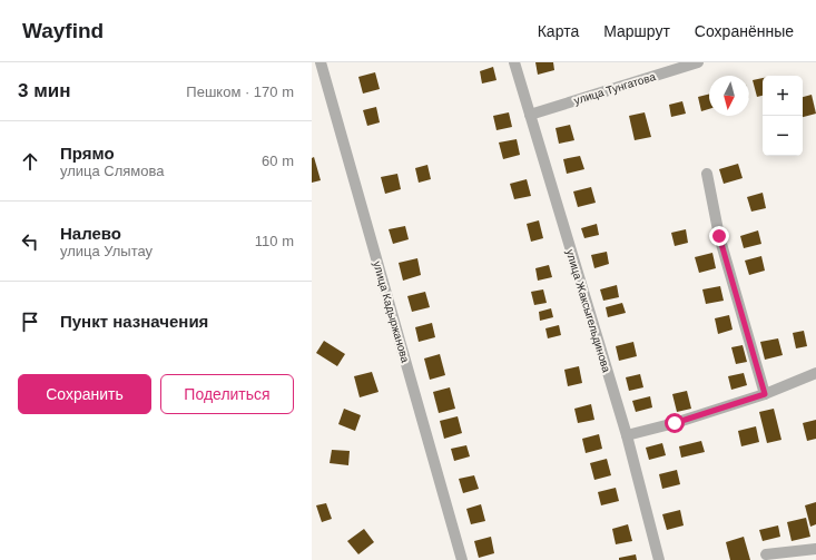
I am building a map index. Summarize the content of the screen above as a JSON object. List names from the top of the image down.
{
  "streets": {
    "street": ["улица Тунгатова", "улица Жаксыгельдинова", "улица Кадыржанова"]
  },
  "crossings": [
    ["улица Тунгатова", "улица Жаксыгельдинова"]
  ],
  "north": "bottom",
  "page": {
    "header": "Wayfind",
    "nav": ["Карта", "Маршрут", "Сохранённые"],
    "heading": ["3 мин", "Пешком · 170 m"],
    "map_buttons": ["+", "−"],
    "list": [
      ["Прямо", "улица Слямова", "60 m"],
      ["Налево", "улица Улытау", "110 m"],
      "Пункт назначения"
    ],
    "buttons": ["Сохранить", "Поделиться"]
  }
}
